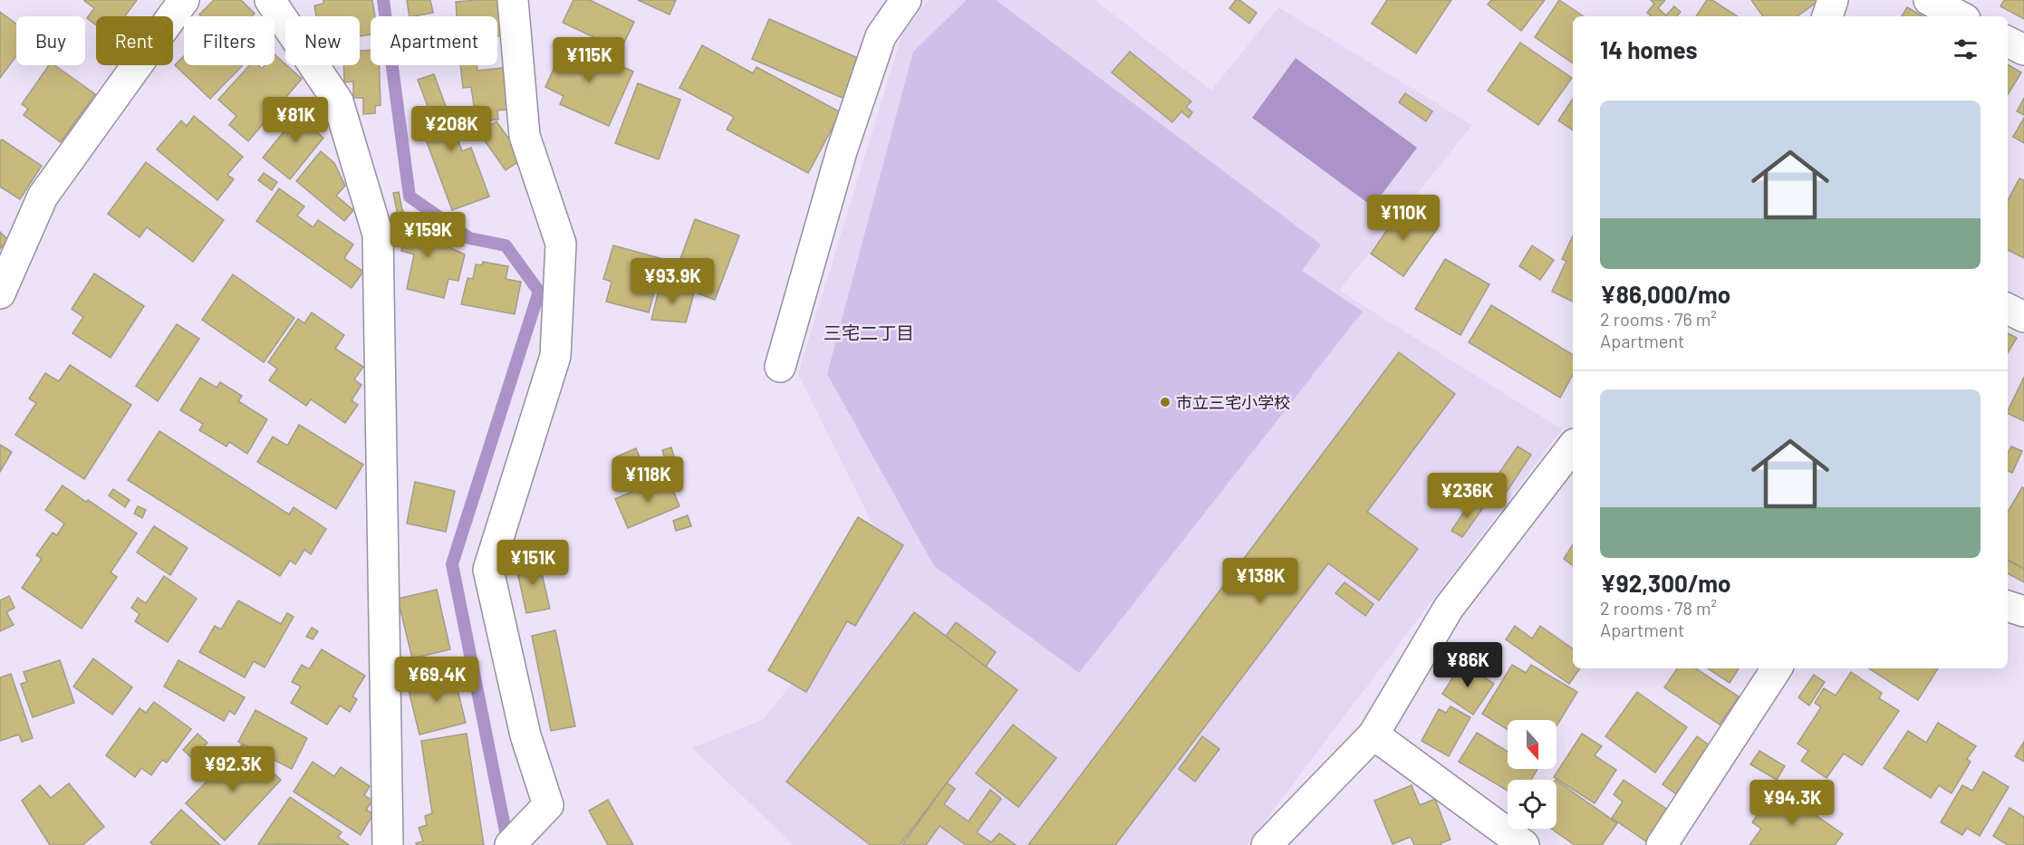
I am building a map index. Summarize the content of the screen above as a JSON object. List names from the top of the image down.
{
  "districts": ["三宅二丁目"],
  "places": ["市立三宅小学校"],
  "north": "bottom",
  "page": {
    "chip": [
      "Buy",
      "Rent",
      "Filters",
      "New",
      "Apartment"
    ],
    "heading": "14 homes",
    "price": [
      "¥115K",
      "¥81K",
      "¥208K",
      "¥110K",
      "¥159K",
      "¥93.9K",
      "¥118K",
      "¥236K",
      "¥151K",
      "¥138K",
      "¥86K",
      "¥69.4K",
      "¥92.3K",
      "¥94.3K"
    ],
    "list": [
      {
        "name": "¥86,000/mo",
        "note": "2 rooms · 76 m² · Apartment"
      },
      {
        "name": "¥92,300/mo",
        "note": "2 rooms · 78 m² · Apartment"
      }
    ]
  }
}
